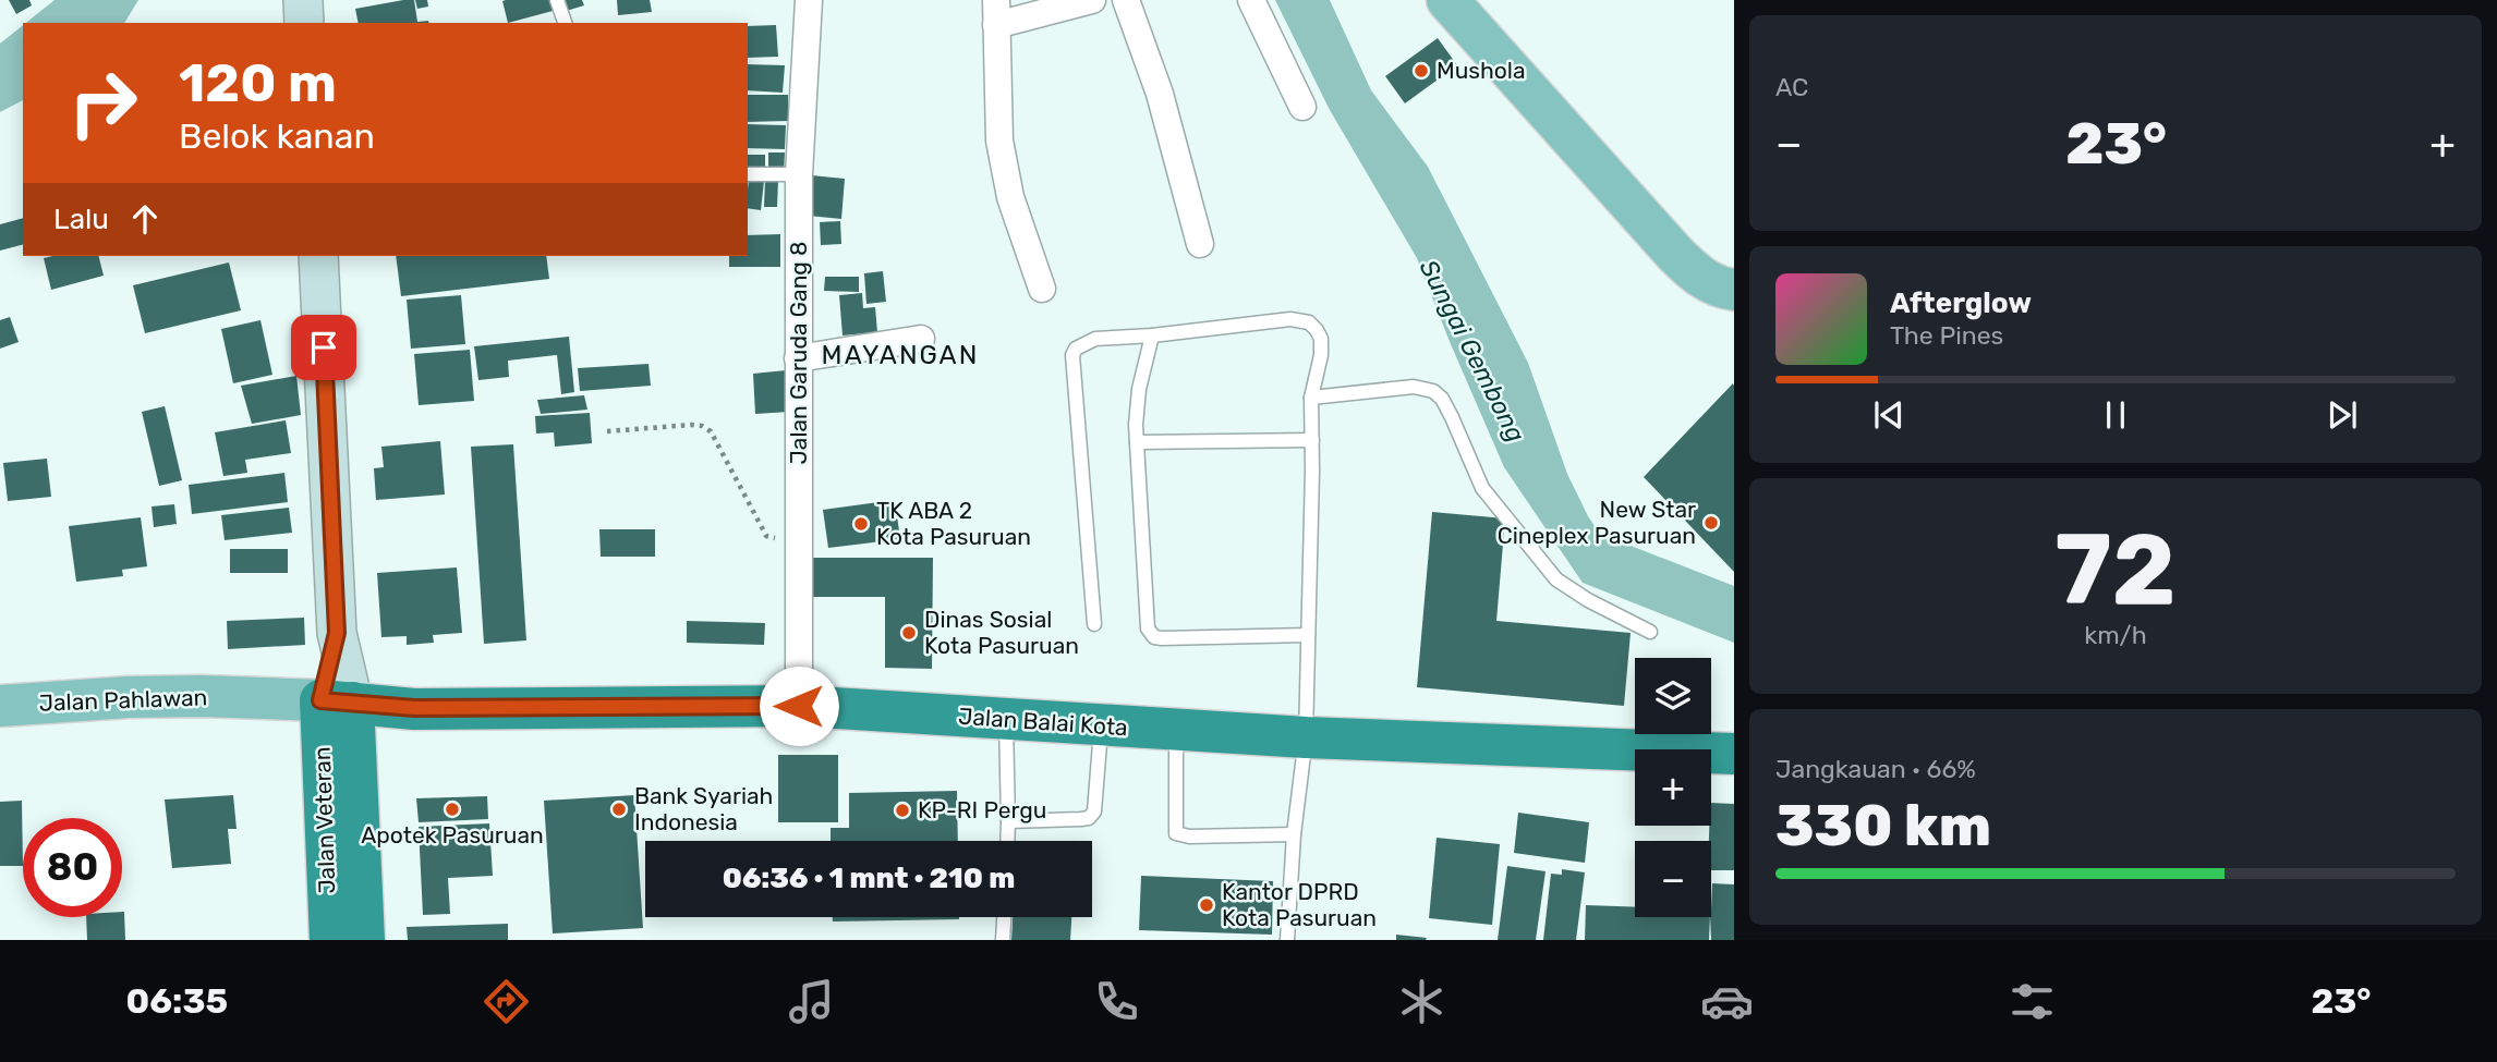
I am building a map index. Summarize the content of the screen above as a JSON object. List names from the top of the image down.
{
  "streets": {
    "highway": ["Jalan Balai Kota", "Jalan Veteran"],
    "main road": ["Jalan Pahlawan"],
    "street": ["Jalan Garuda Gang 8"]
  },
  "crossings": [
    ["Jalan Garuda Gang 8", "Jalan Balai Kota"],
    ["Jalan Pahlawan", "Jalan Balai Kota"],
    ["Jalan Pahlawan", "Jalan Veteran"],
    ["Jalan Balai Kota", "Jalan Veteran"]
  ],
  "districts": ["MAYANGAN"],
  "water": ["Sungai Gembong"],
  "places": [
    "Mushola",
    "New Star Cineplex Pasuruan",
    "TK ABA 2 Kota Pasuruan",
    "Dinas Sosial Kota Pasuruan",
    "Apotek Pasuruan",
    "Bank Syariah Indonesia",
    "KP-RI Pergu",
    "Kantor DPRD Kota Pasuruan"
  ],
  "page": {
    "tile": [
      "AC",
      ["72", "km/h"],
      ["Jangkauan · 66%", "330 km"]
    ],
    "turn": ["120 m", "Belok kanan"],
    "heat": ["−", "23°", "+"],
    "then": "Lalu",
    "song": ["Afterglow", "The Pines"],
    "map_buttons": ["+", "−"],
    "limit": "80",
    "trip": "06:36 · 1 mnt · 210 m",
    "tabs": ["06:35", "23°"]
  }
}
